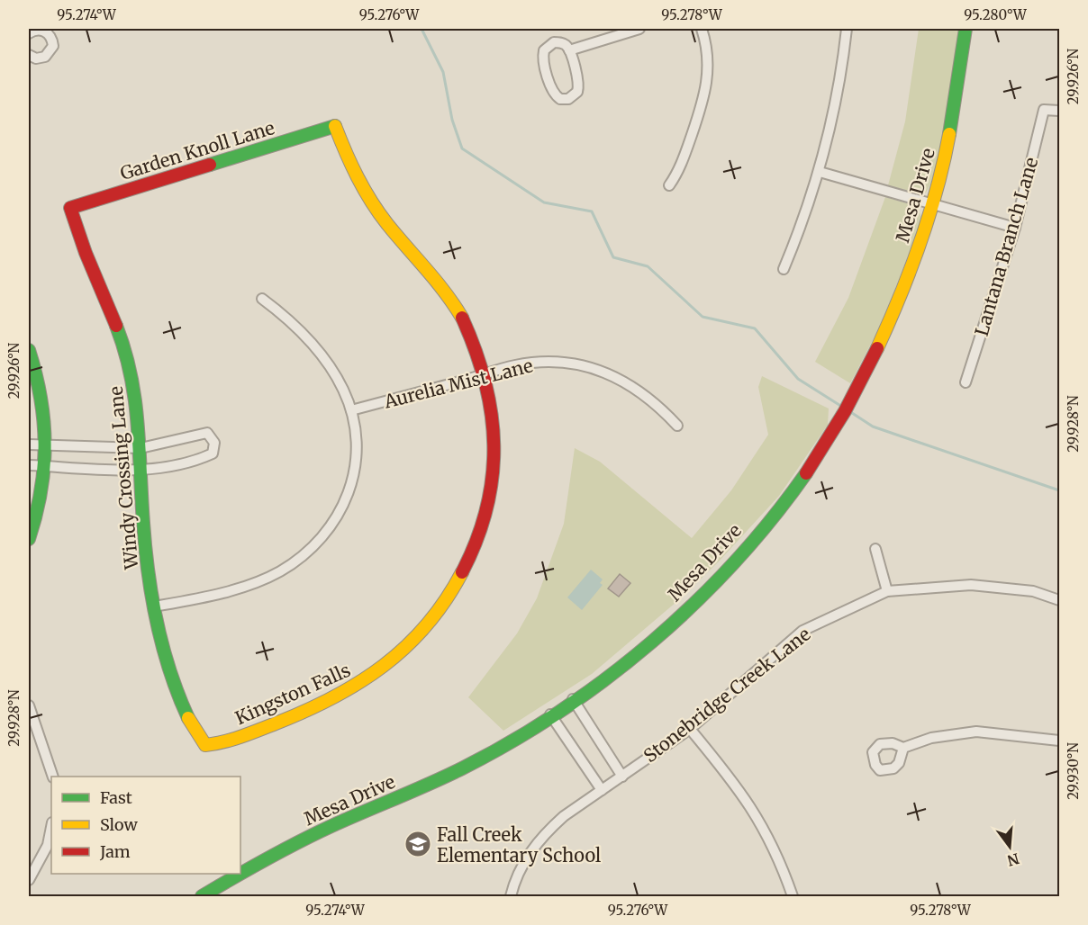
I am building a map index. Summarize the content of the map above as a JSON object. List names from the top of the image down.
{
  "streets": {
    "street": [
      "Garden Knoll Lane",
      "Mesa Drive",
      "Lantana Branch Lane",
      "Aurelia Mist Lane",
      "Windy Crossing Lane",
      "Kingston Falls",
      "Stonebridge Creek Lane"
    ]
  },
  "crossings": [
    ["Garden Knoll Lane", "Windy Crossing Lane"],
    ["Garden Knoll Lane", "Kingston Falls"],
    ["Aurelia Mist Lane", "Kingston Falls"],
    ["Windy Crossing Lane", "Kingston Falls"]
  ],
  "places": {
    "school or university": ["Fall Creek Elementary School"]
  },
  "legend": ["Fast", "Slow", "Jam"],
  "north": "bottom",
  "coordinates": [
    "95.274°W",
    "95.276°W",
    "95.278°W",
    "95.280°W",
    "29.926°N",
    "29.928°N",
    "29.930°N"
  ]
}
